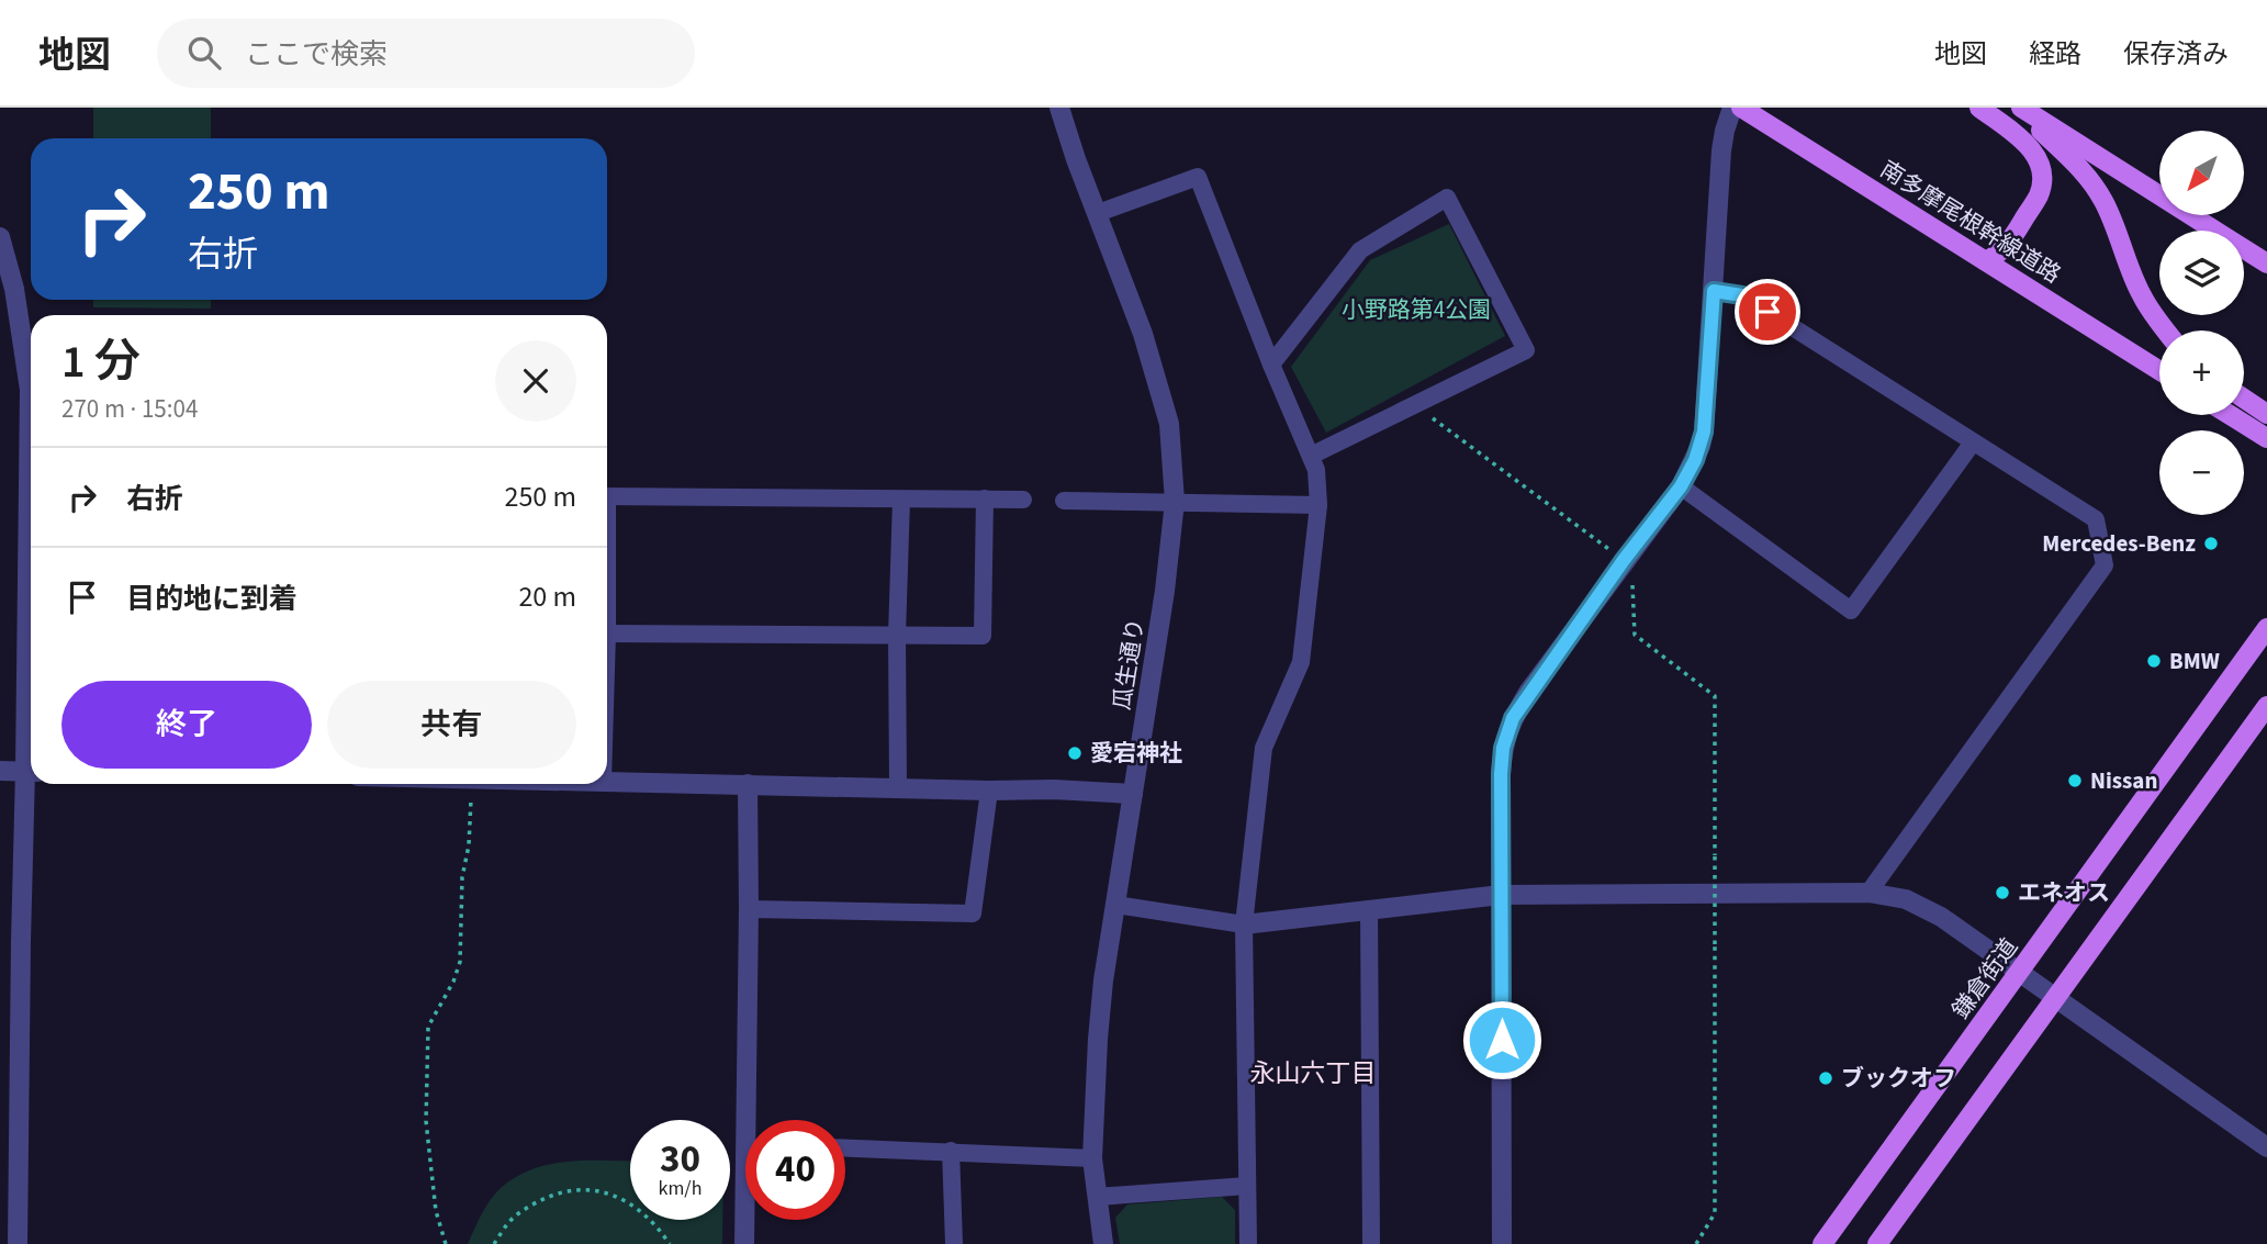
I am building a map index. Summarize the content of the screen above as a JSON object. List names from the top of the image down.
{
  "streets": {
    "main road": ["南多摩尾根幹線道路", "鎌倉街道"],
    "street": ["瓜生通り"]
  },
  "districts": ["永山六丁目"],
  "parks": ["小野路第4公園"],
  "places": [
    "Mercedes-Benz",
    "BMW",
    "愛宕神社",
    "Nissan",
    "エネオス",
    "ブックオフ"
  ],
  "north": "bottom left",
  "page": {
    "header": "地図",
    "search": "ここで検索",
    "nav": ["地図", "経路", "保存済み"],
    "map_buttons": ["+", "−"],
    "turn": ["250 m", "右折"],
    "heading": ["1 分", "270 m · 15:04"],
    "list": [
      {
        "name": "右折",
        "value": "250 m"
      },
      {
        "name": "目的地に到着",
        "value": "20 m"
      }
    ],
    "buttons": ["終了", "共有"],
    "speed": "30 km/h",
    "limit": "40"
  }
}
